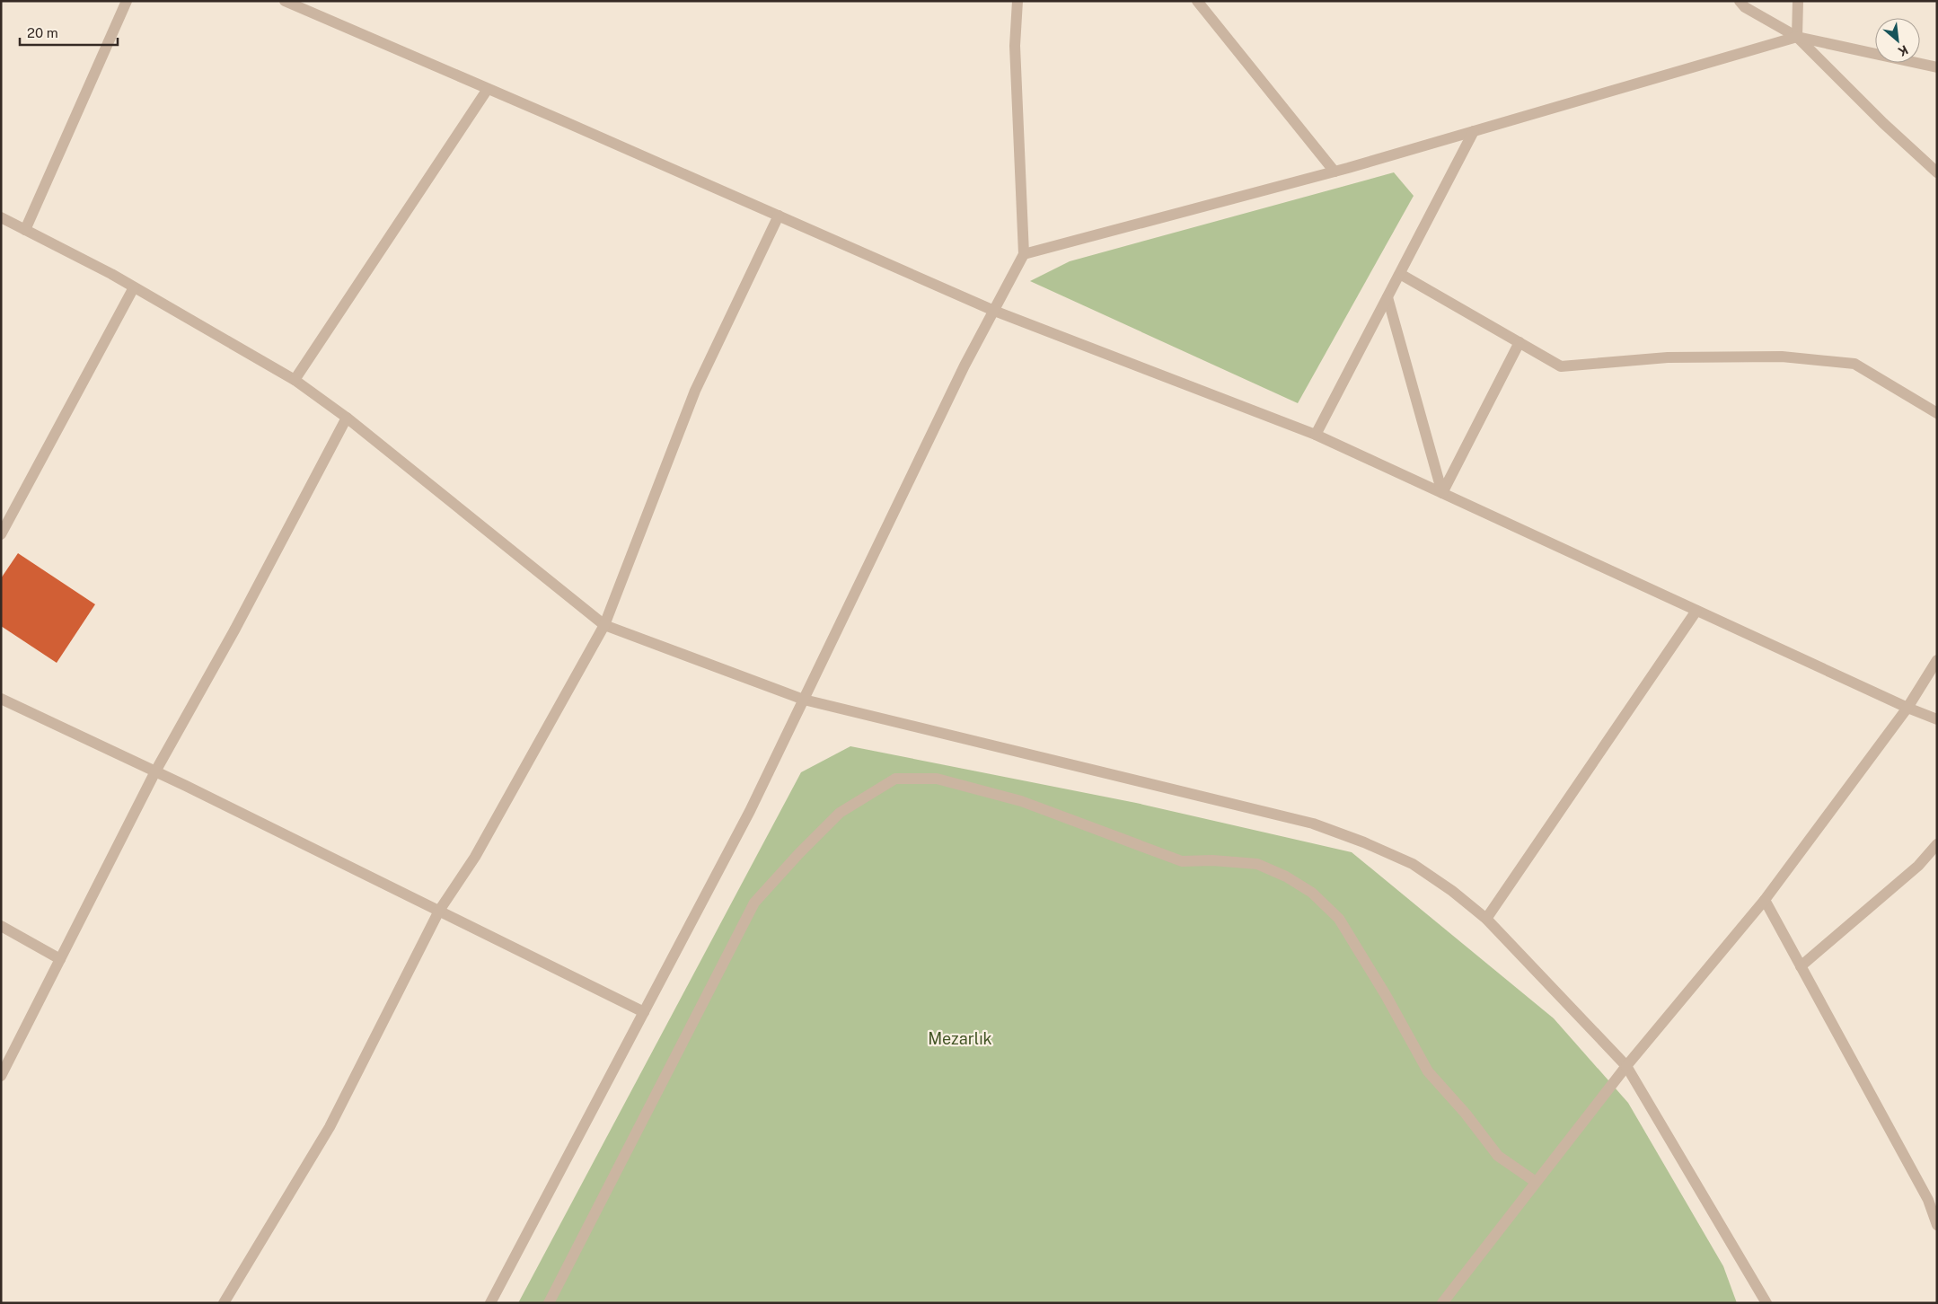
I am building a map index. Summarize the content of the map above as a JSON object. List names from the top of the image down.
{
  "parks": ["Mezarlık"],
  "scale_bar": "20 m",
  "north": "bottom right"
}
